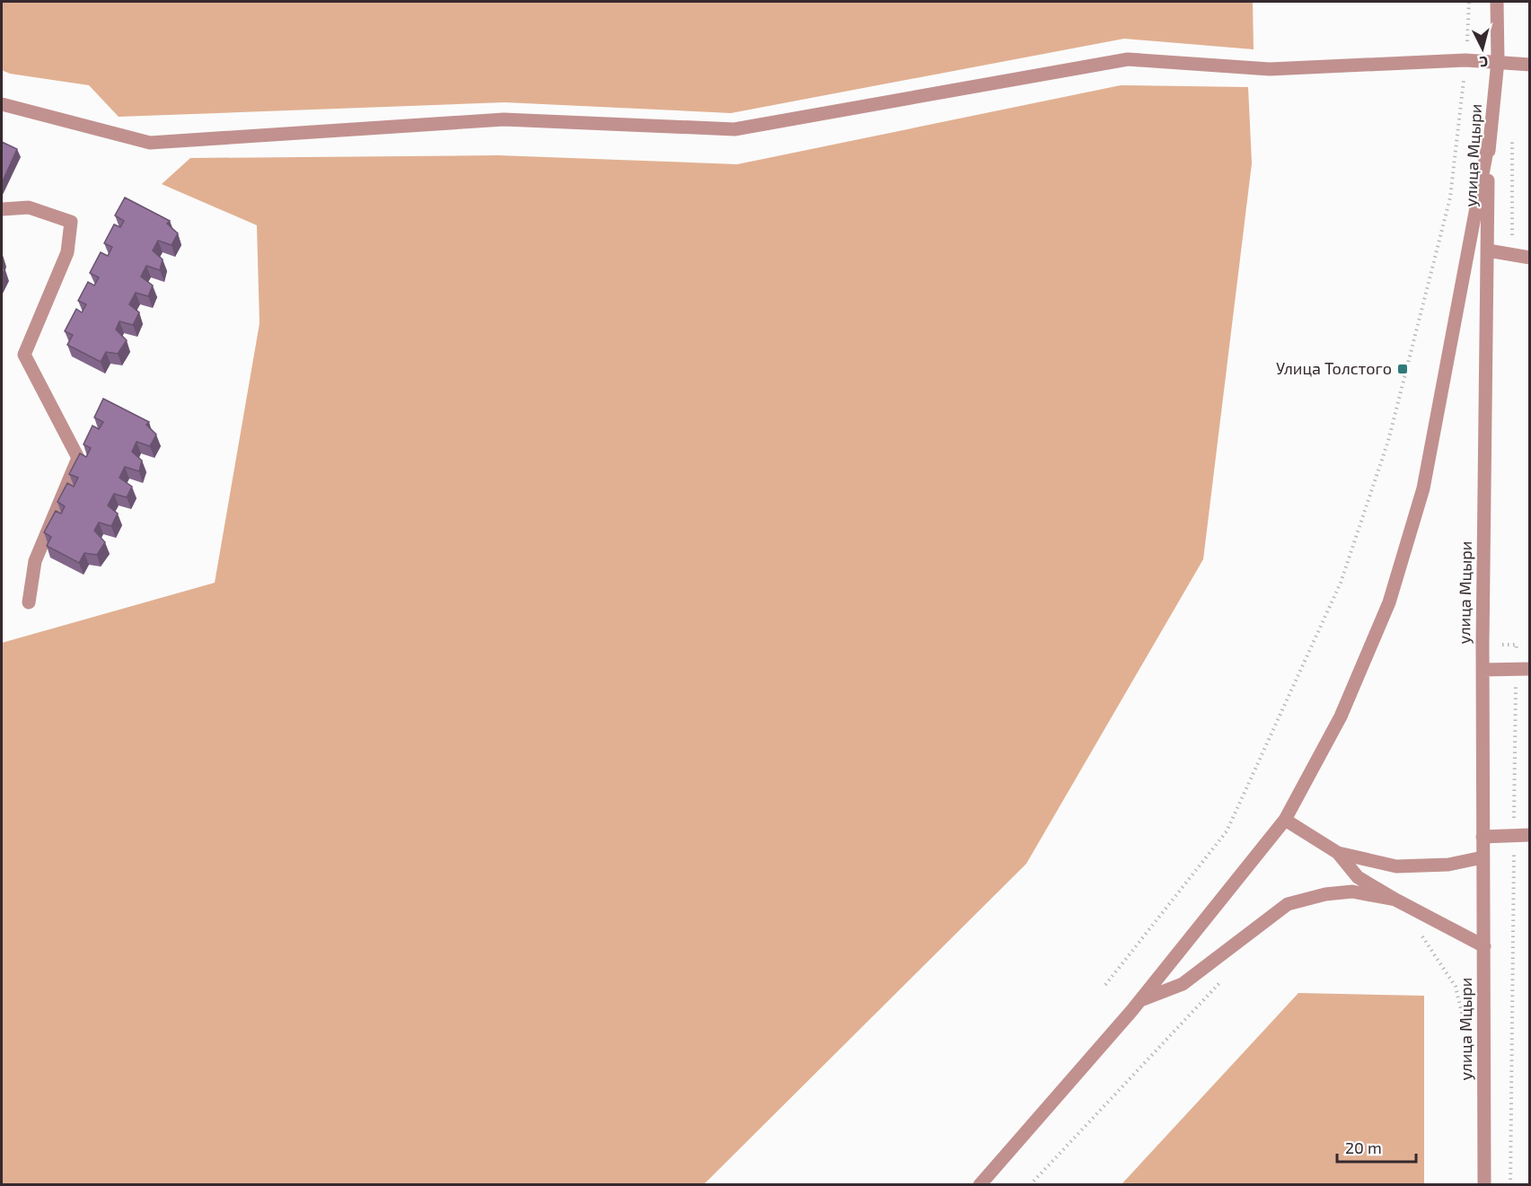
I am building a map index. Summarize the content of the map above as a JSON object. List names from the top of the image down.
{
  "streets": {
    "street": ["улица Мцыри"]
  },
  "places": {
    "transit": ["Улица Толстого"]
  },
  "scale_bar": "20 m",
  "north": "bottom"
}
